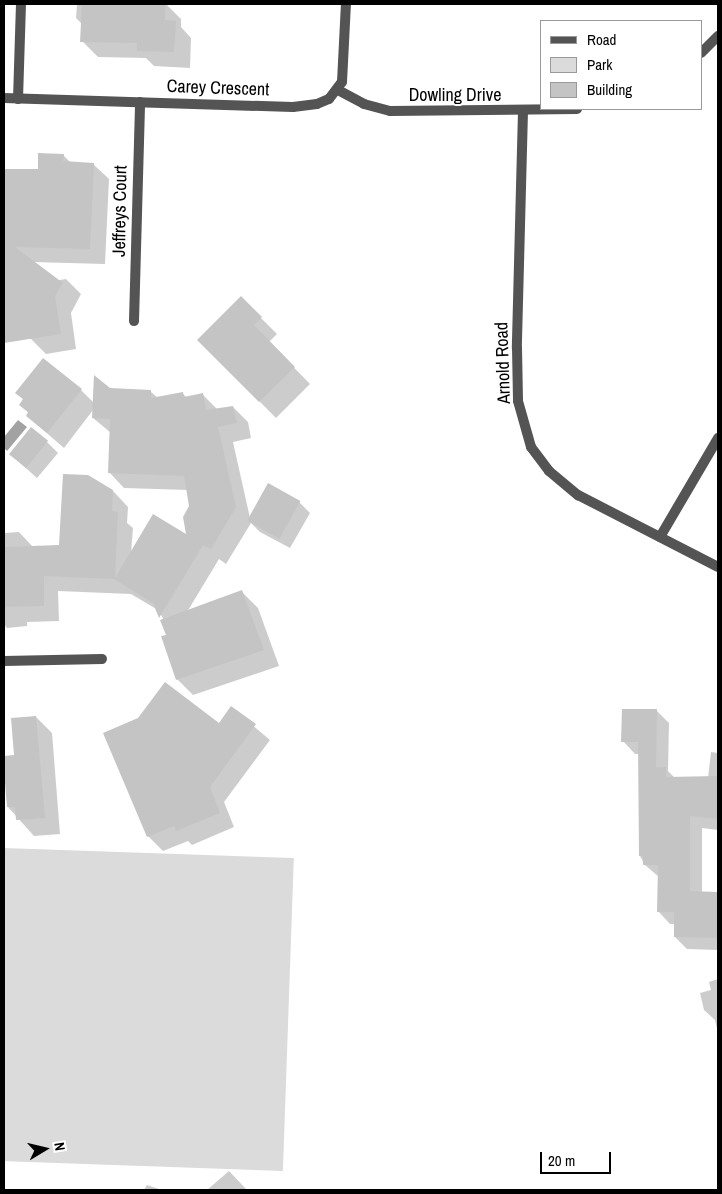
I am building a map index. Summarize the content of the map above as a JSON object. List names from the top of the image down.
{
  "streets": {
    "street": [
      "Carey Crescent",
      "Dowling Drive",
      "Jeffreys Court",
      "Arnold Road"
    ]
  },
  "crossings": [
    ["Carey Crescent", "Dowling Drive"],
    ["Carey Crescent", "Jeffreys Court"],
    ["Dowling Drive", "Arnold Road"]
  ],
  "legend": ["Road", "Park", "Building"],
  "scale_bar": "20 m",
  "north": "right"
}
